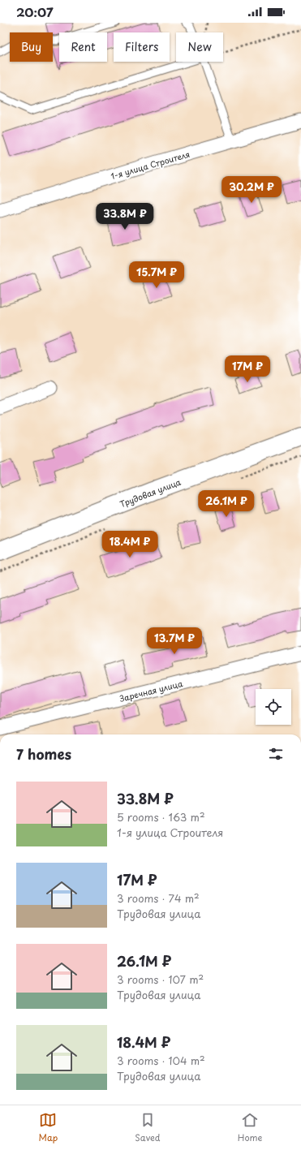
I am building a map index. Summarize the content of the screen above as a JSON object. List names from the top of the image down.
{
  "streets": {
    "street": ["1-я улица Строителя", "Трудовая улица", "Заречная улица"]
  },
  "page": {
    "status": "20:07",
    "chip": [
      "Buy",
      "Rent",
      "Filters",
      "New"
    ],
    "price": [
      "30.2M ₽",
      "33.8M ₽",
      "15.7M ₽",
      "17M ₽",
      "26.1M ₽",
      "18.4M ₽",
      "13.7M ₽"
    ],
    "heading": "7 homes",
    "list": [
      {
        "name": "33.8M ₽",
        "note": "5 rooms · 163 m² · 1-я улица Строителя"
      },
      {
        "name": "17M ₽",
        "note": "3 rooms · 74 m² · Трудовая улица"
      },
      {
        "name": "26.1M ₽",
        "note": "3 rooms · 107 m² · Трудовая улица"
      },
      {
        "name": "18.4M ₽",
        "note": "3 rooms · 104 m² · Трудовая улица"
      }
    ],
    "tabs": ["Map", "Saved", "Home"]
  }
}
